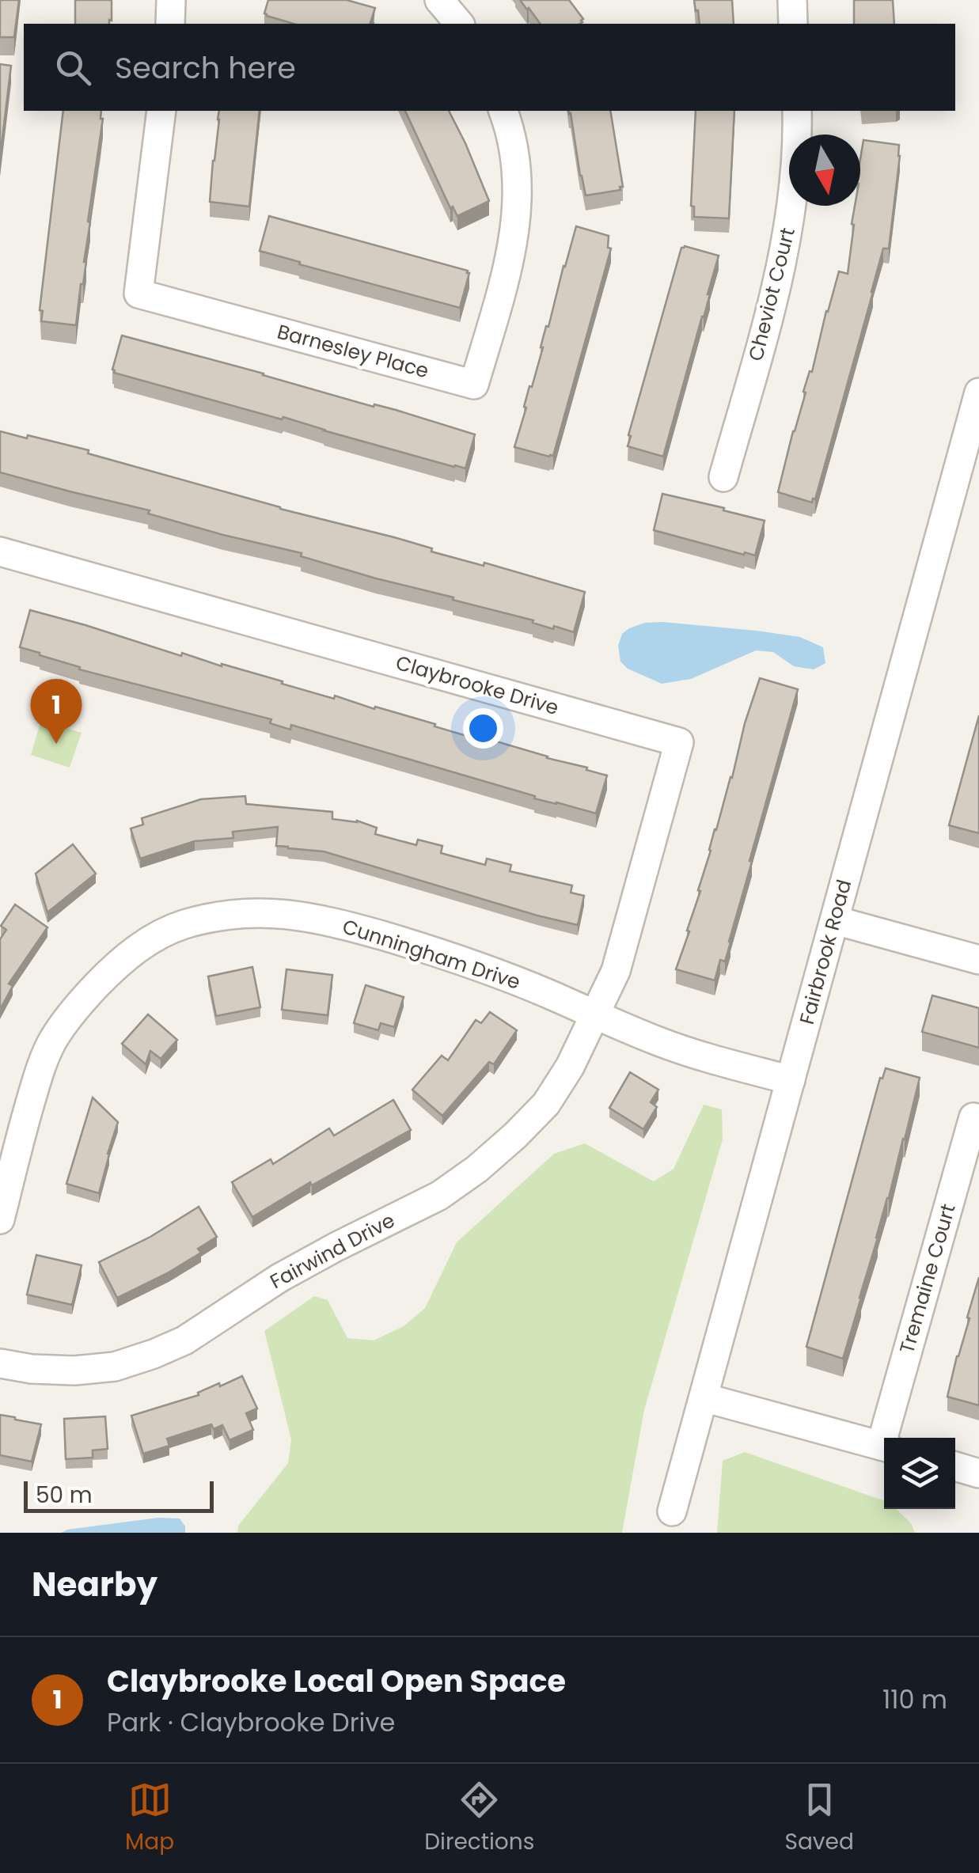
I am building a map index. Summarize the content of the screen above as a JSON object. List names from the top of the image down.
{
  "streets": {
    "street": [
      "Cheviot Court",
      "Barnesley Place",
      "Claybrooke Drive",
      "Fairbrook Road",
      "Cunningham Drive",
      "Fairwind Drive",
      "Tremaine Court"
    ]
  },
  "crossings": [
    ["Claybrooke Drive", "Cunningham Drive"],
    ["Claybrooke Drive", "Fairwind Drive"],
    ["Fairbrook Road", "Cunningham Drive"],
    ["Cunningham Drive", "Fairwind Drive"]
  ],
  "scale_bar": "50 m",
  "north": "bottom",
  "page": {
    "search": "Search here",
    "pins": "1",
    "scale": "50 m",
    "heading": "Nearby",
    "list": [
      {
        "mark": "1",
        "name": "Claybrooke Local Open Space",
        "note": "Park · Claybrooke Drive",
        "value": "110 m"
      }
    ],
    "nav": ["Map", "Directions", "Saved"]
  }
}
